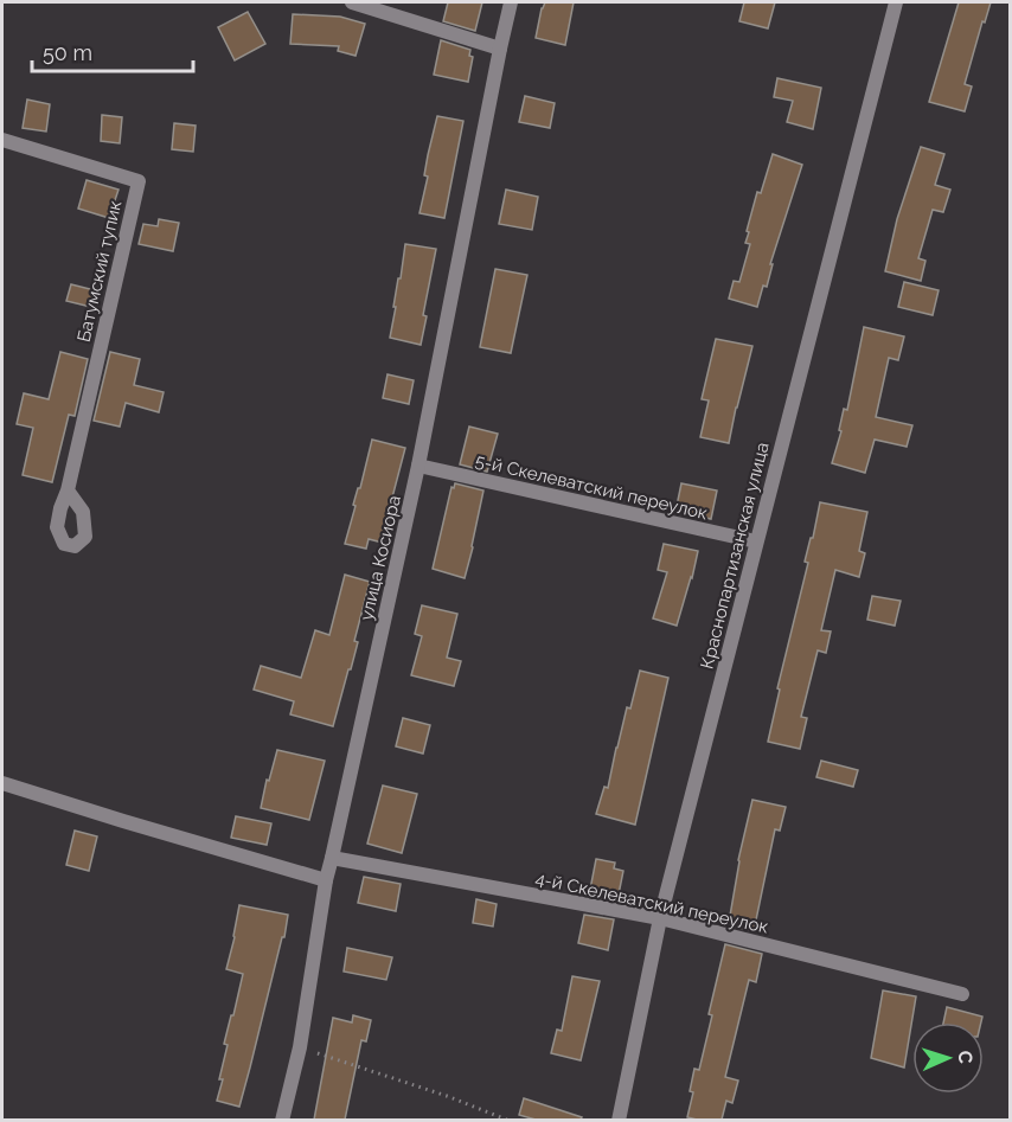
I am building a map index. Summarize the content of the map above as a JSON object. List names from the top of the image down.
{
  "streets": {
    "street": [
      "Батумский тупик",
      "5-й Скелеватский переулок",
      "Краснопартизанская улица",
      "улица Косиора",
      "4-й Скелеватский переулок"
    ]
  },
  "crossings": [
    ["5-й Скелеватский переулок", "Краснопартизанская улица"],
    ["5-й Скелеватский переулок", "улица Косиора"],
    ["Краснопартизанская улица", "4-й Скелеватский переулок"],
    ["улица Косиора", "4-й Скелеватский переулок"]
  ],
  "scale_bar": "50 m",
  "north": "right"
}
